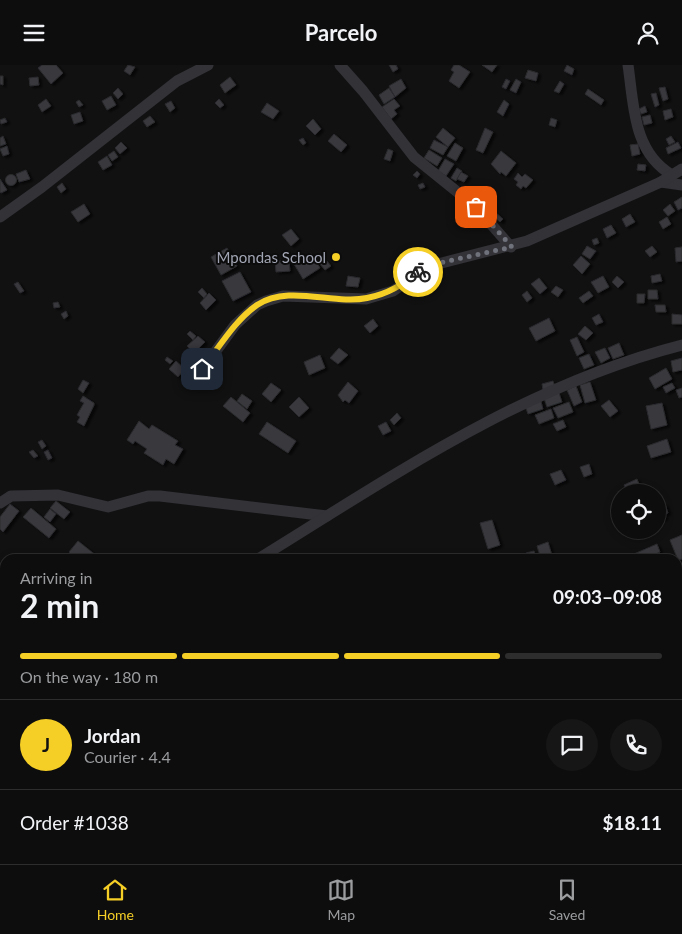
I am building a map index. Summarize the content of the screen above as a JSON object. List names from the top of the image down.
{
  "places": ["Mpondas School"],
  "page": {
    "header": "Parcelo",
    "heading": ["2 min", "Arriving in", "09:03–09:08"],
    "panel": [
      "Jordan",
      "Courier · 4.4",
      "Order #1038",
      "$18.11"
    ],
    "bar": "On the way · 180 m",
    "round": "J",
    "tabs": ["Home", "Map", "Saved"]
  }
}
